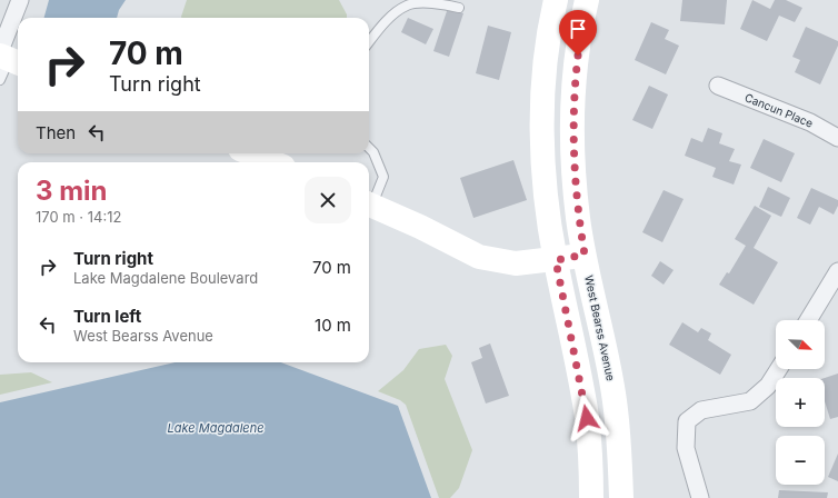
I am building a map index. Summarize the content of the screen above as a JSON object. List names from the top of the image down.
{
  "streets": {
    "main road": ["West Bearss Avenue"],
    "street": ["Cancun Place"]
  },
  "water": ["Lake Magdalene"],
  "north": "bottom right",
  "page": {
    "turn": ["70 m", "Turn right"],
    "then": "Then",
    "heading": ["3 min", "170 m · 14:12"],
    "list": [
      {
        "name": "Turn right",
        "note": "Lake Magdalene Boulevard",
        "value": "70 m"
      },
      {
        "name": "Turn left",
        "note": "West Bearss Avenue",
        "value": "10 m"
      }
    ],
    "map_buttons": ["+", "−"]
  }
}
